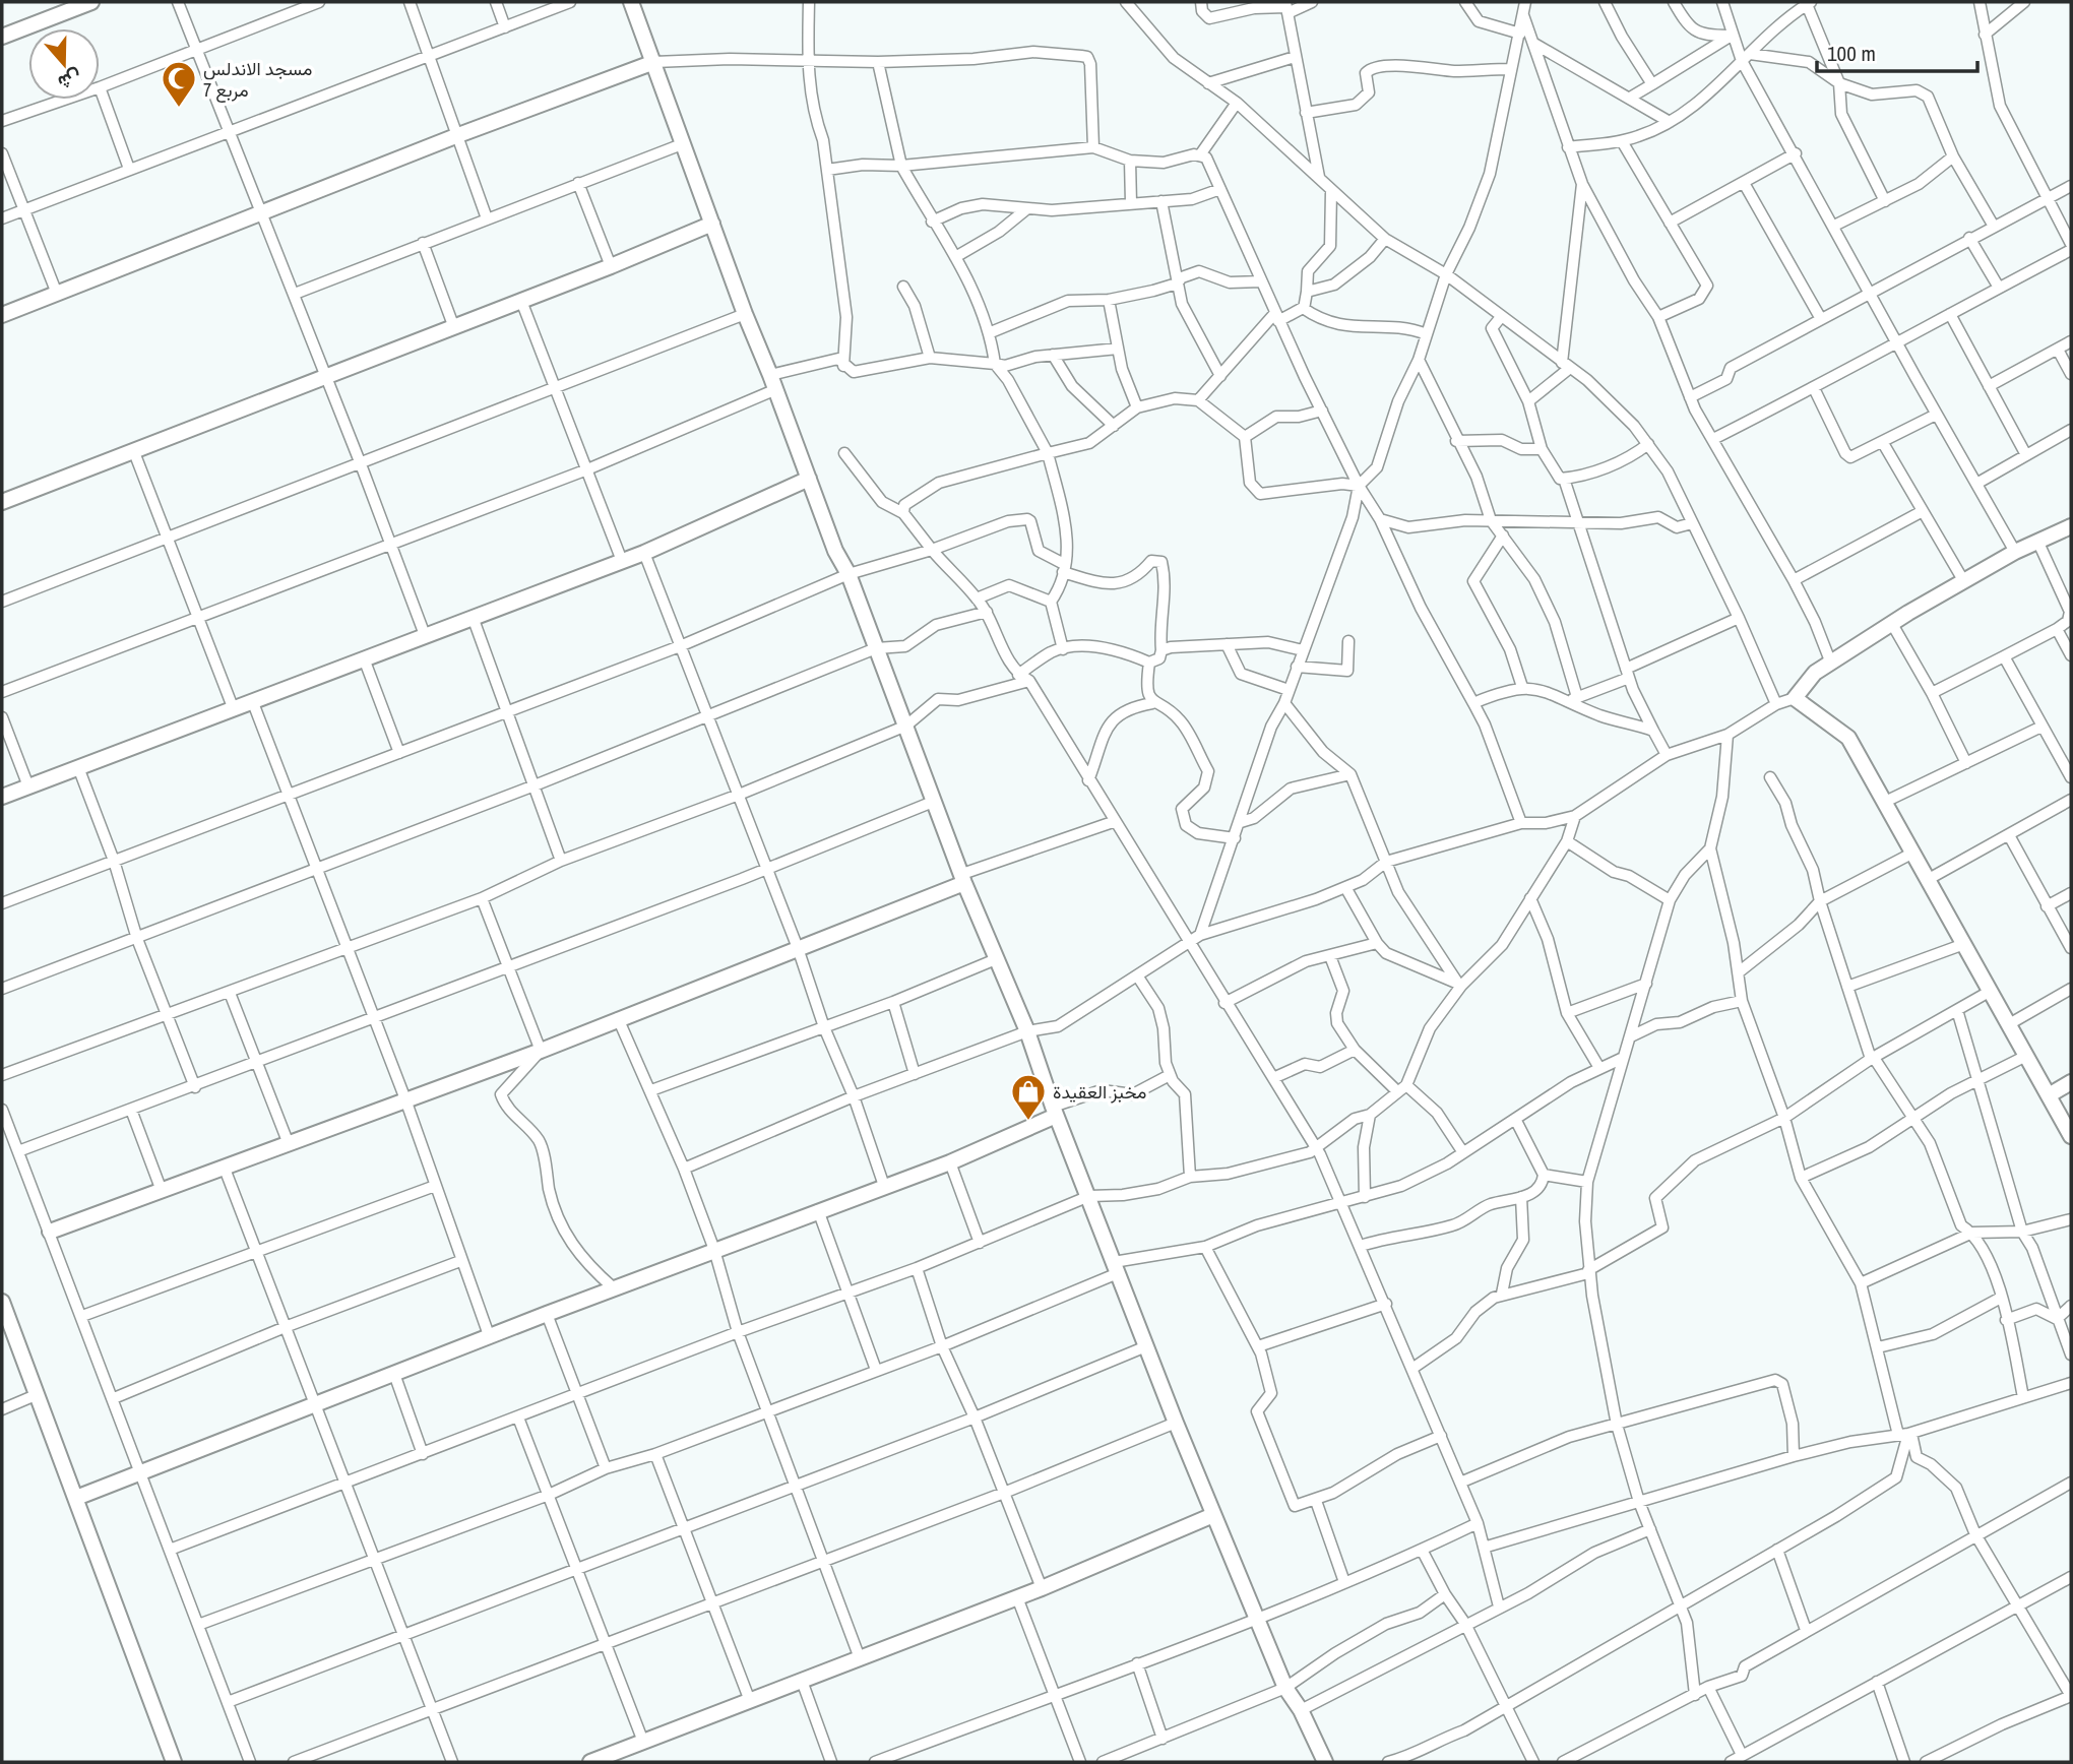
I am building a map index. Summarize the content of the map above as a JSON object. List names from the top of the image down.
{
  "places": {
    "mosque": ["مسجد الاندلس مربع 7"],
    "shop": ["مخبز العقيدة"]
  },
  "scale_bar": "100 m",
  "north": "bottom"
}
